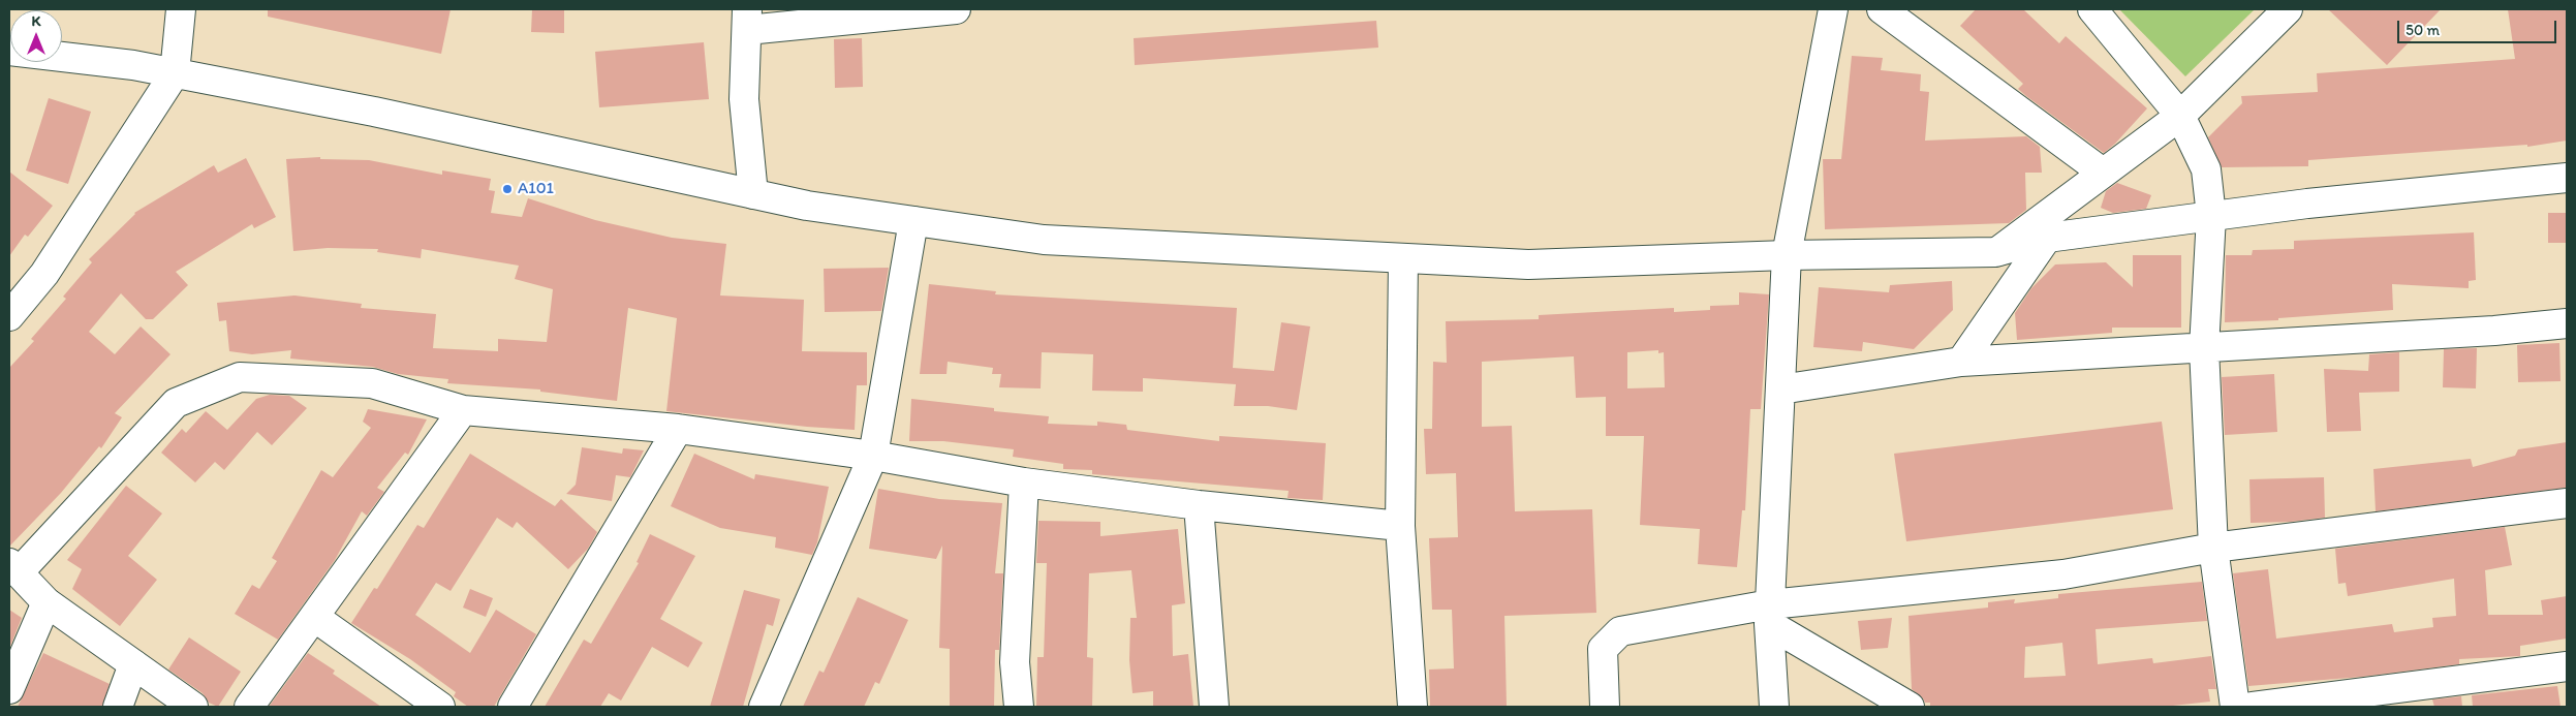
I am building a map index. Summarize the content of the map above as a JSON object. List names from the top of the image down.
{
  "places": ["A101"],
  "scale_bar": "50 m",
  "north": "top"
}
